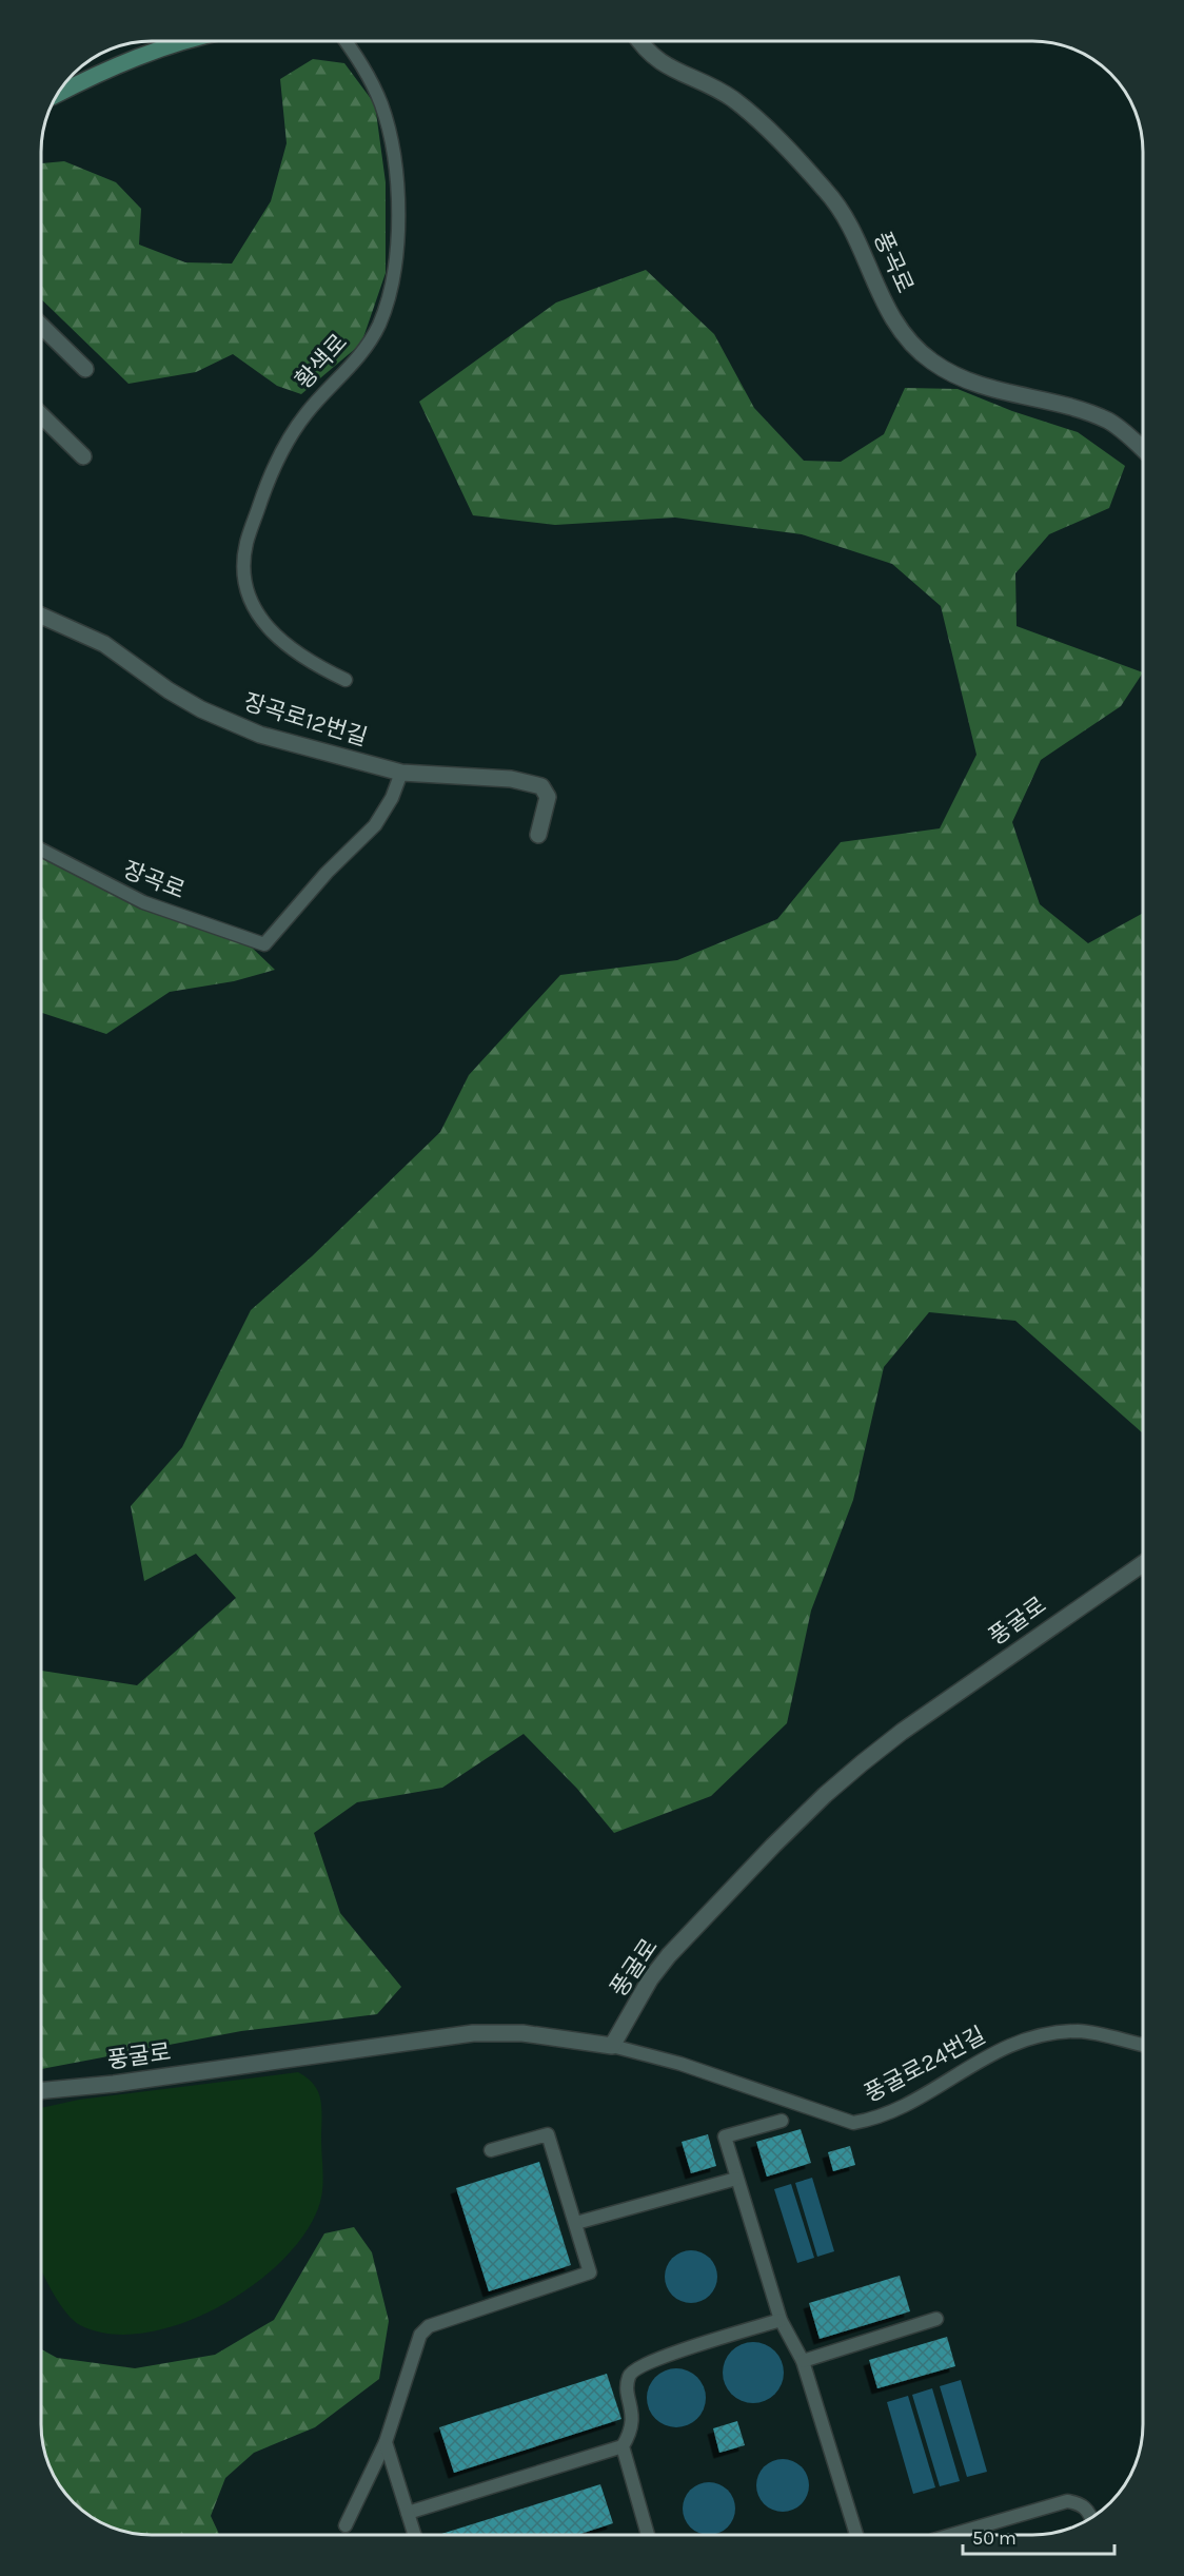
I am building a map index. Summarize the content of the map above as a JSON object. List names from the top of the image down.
{
  "streets": {
    "street": ["풍곡로", "장곡로12번길", "풍굴로"],
    "lane": ["황색로", "장곡로", "풍굴로24번길"]
  },
  "crossings": [
    ["장곡로12번길", "장곡로"],
    ["풍굴로", "풍굴로24번길"]
  ],
  "scale_bar": "50 m"
}
